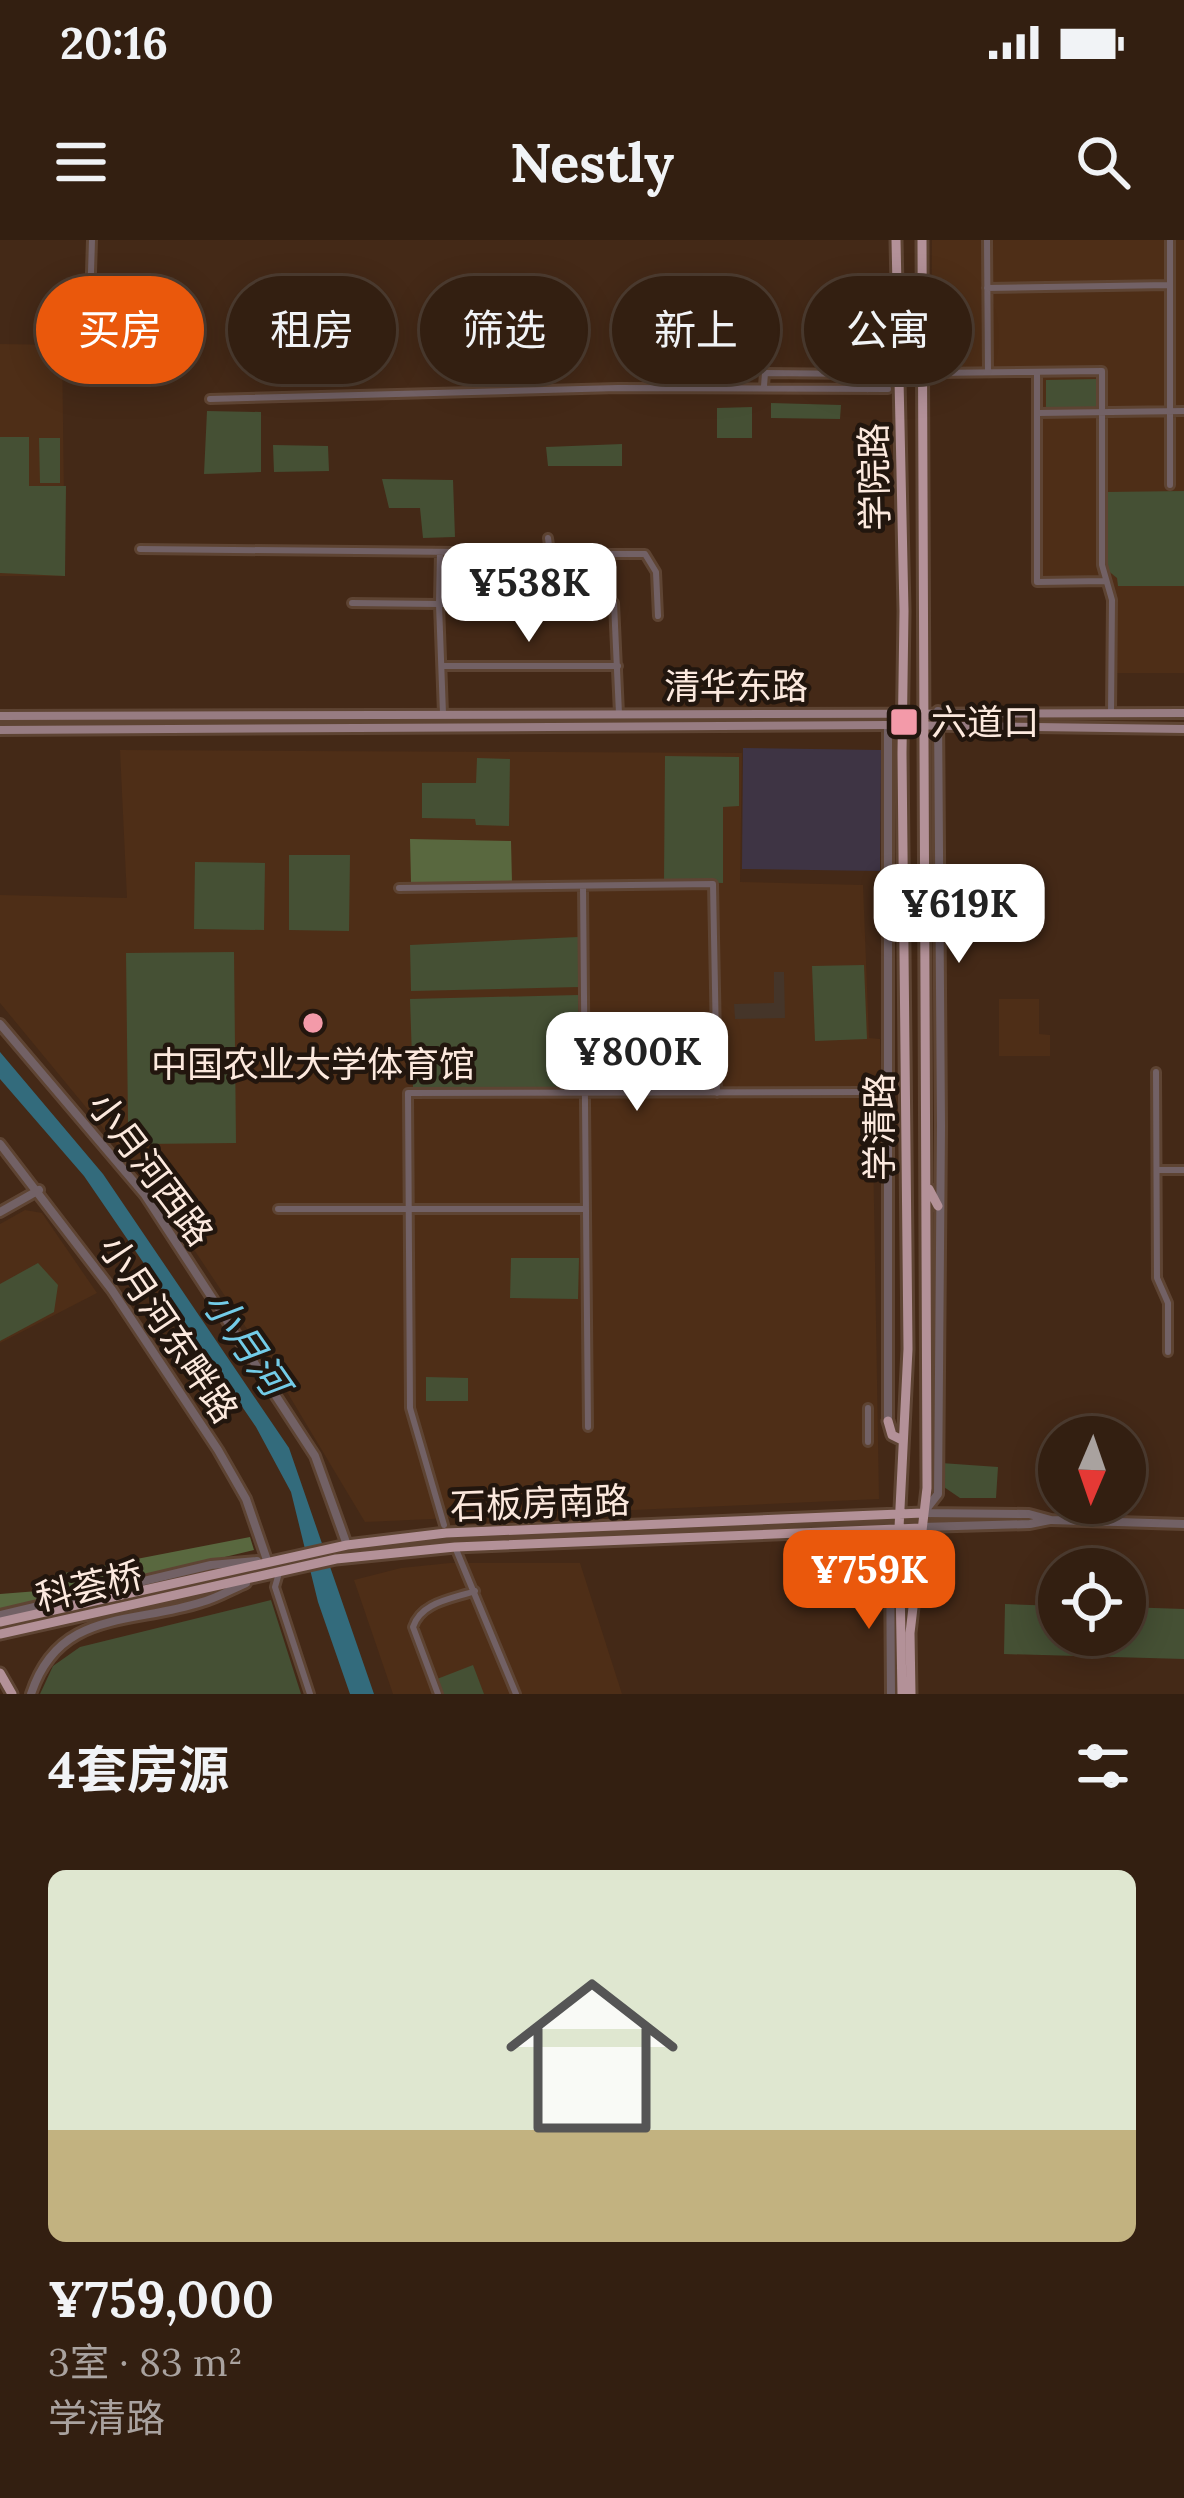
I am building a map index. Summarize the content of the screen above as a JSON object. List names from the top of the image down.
{
  "streets": {
    "main road": [
      "学院路",
      "清华东路",
      "学清路",
      "石板房南路",
      "科荟桥"
    ],
    "street": ["小月河西路", "小月河东畔路"]
  },
  "crossings": [
    ["学院路", "清华东路"],
    ["学院路", "学清路"],
    ["清华东路", "学清路"],
    ["学清路", "石板房南路"],
    ["小月河西路", "石板房南路"],
    ["小月河东畔路", "石板房南路"],
    ["石板房南路", "科荟桥"]
  ],
  "water": ["小月河"],
  "places": {
    "transit": ["六道口"],
    "other": ["中国农业大学体育馆"]
  },
  "north": "bottom",
  "page": {
    "status": "20:16",
    "header": "Nestly",
    "chip": [
      "买房",
      "租房",
      "筛选",
      "新上",
      "公寓"
    ],
    "price": [
      "¥538K",
      "¥619K",
      "¥800K",
      "¥759K"
    ],
    "heading": "4套房源",
    "list": [
      {
        "name": "¥759,000",
        "note": "3室 · 83 m² · 学清路"
      }
    ]
  }
}
